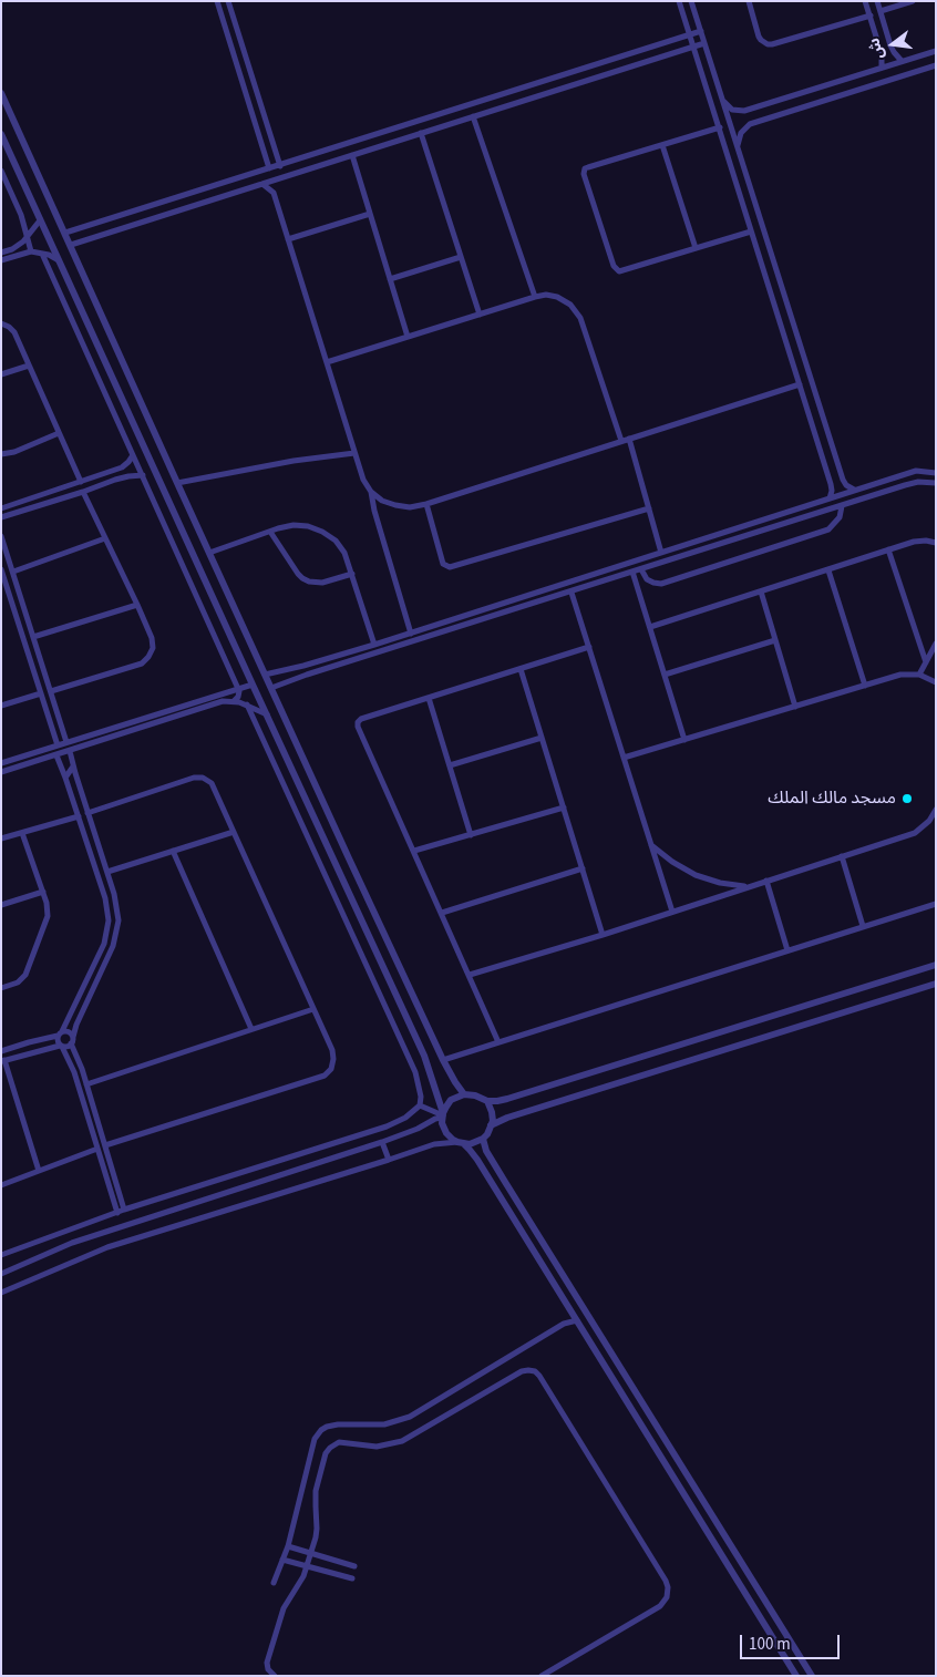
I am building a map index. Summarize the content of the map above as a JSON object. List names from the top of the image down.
{
  "places": ["مسجد مالك الملك"],
  "scale_bar": "100 m",
  "north": "left"
}
